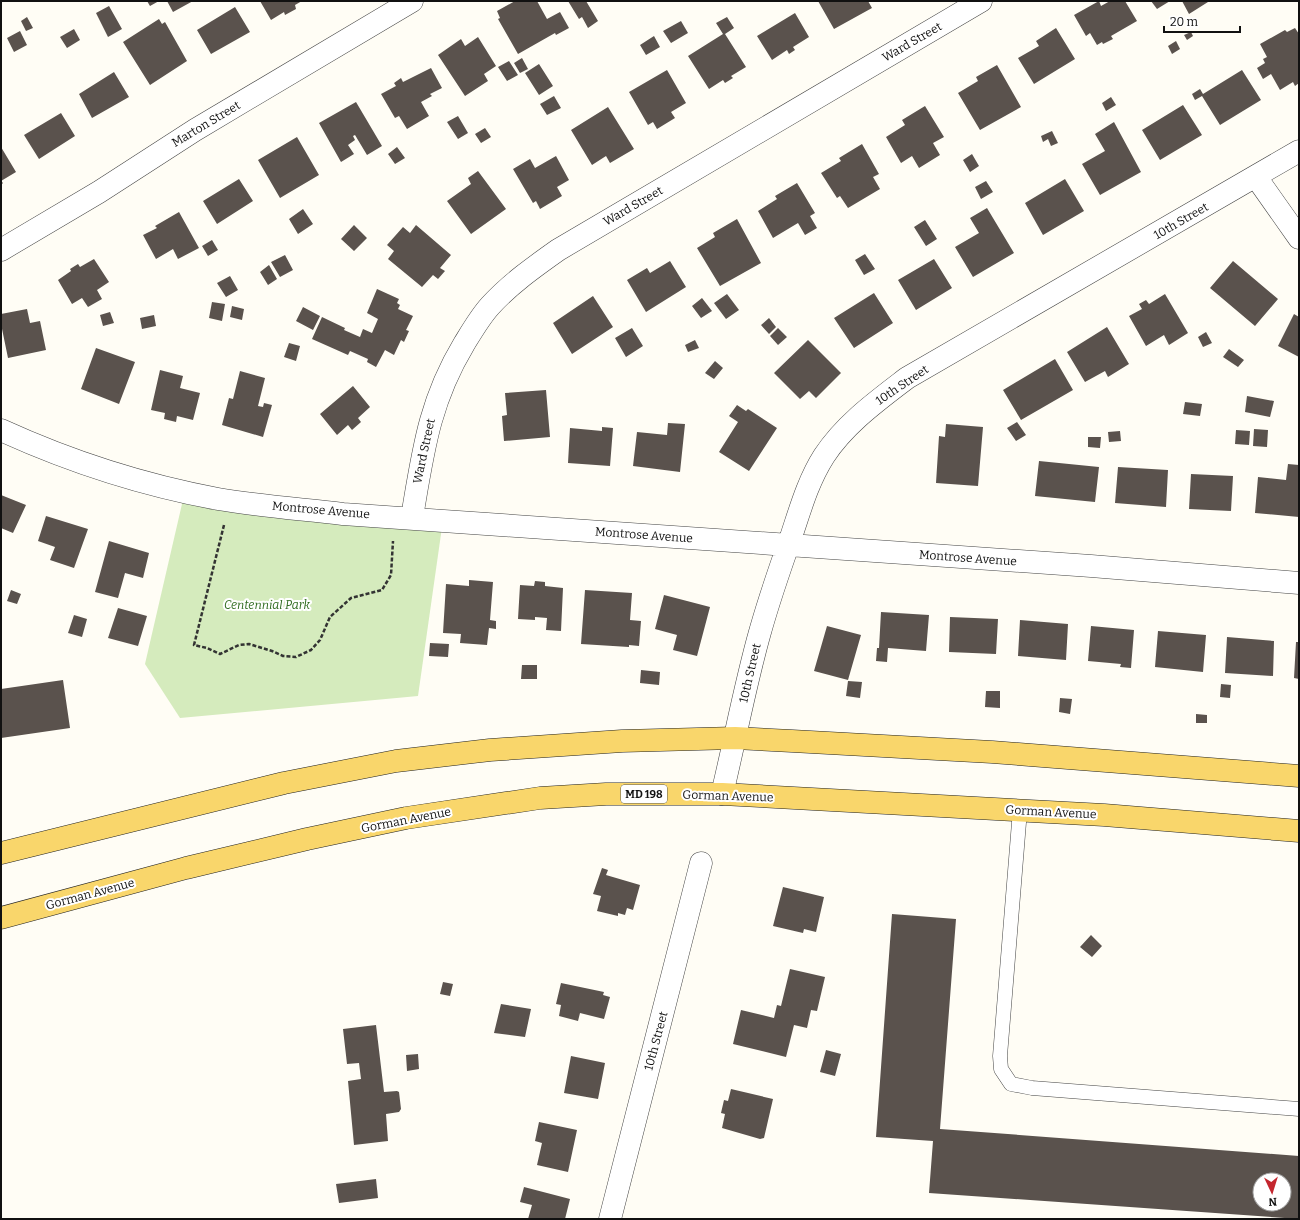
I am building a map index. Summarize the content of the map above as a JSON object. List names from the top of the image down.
{
  "streets": {
    "main road": ["MD 198", "Gorman Avenue"],
    "street": [
      "Ward Street",
      "Marton Street",
      "10th Street",
      "Montrose Avenue"
    ]
  },
  "crossings": [
    ["Ward Street", "Montrose Avenue"],
    ["10th Street", "Montrose Avenue"],
    ["10th Street", "Gorman Avenue"]
  ],
  "parks": ["Centennial Park"],
  "scale_bar": "20 m",
  "north": "bottom"
}
